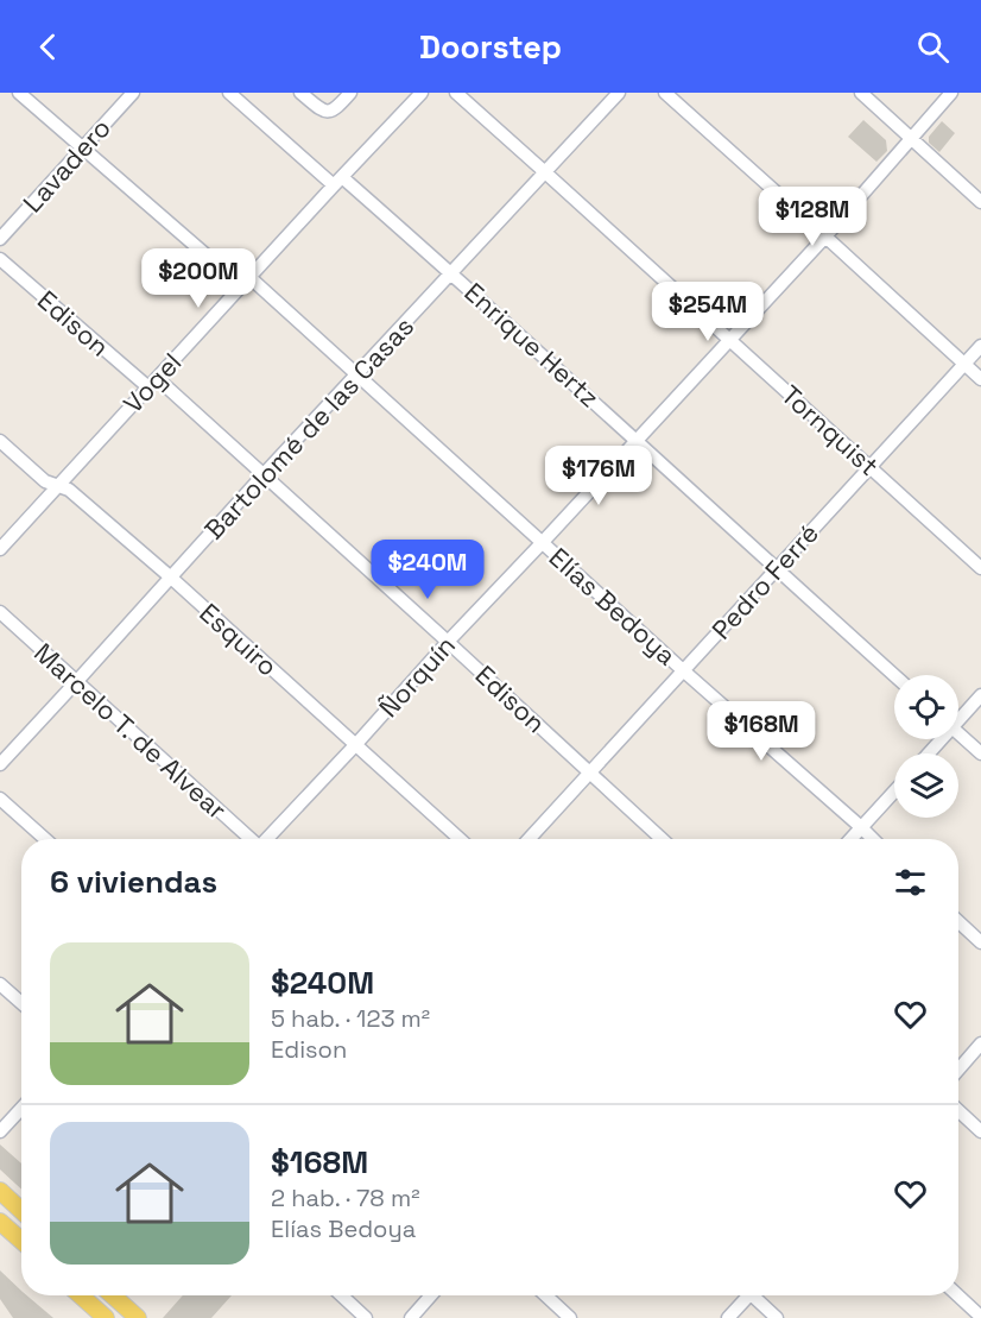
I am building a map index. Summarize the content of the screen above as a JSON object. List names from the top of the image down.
{
  "streets": {
    "street": [
      "Lavadero",
      "Edison",
      "Enrique Hertz",
      "Vogel",
      "Bartolomé de las Casas",
      "Tornquist",
      "Pedro Ferré",
      "Elías Bedoya",
      "Esquiro",
      "Ñorquín",
      "Marcelo T. de Alvear"
    ]
  },
  "crossings": [
    ["Lavadero", "Elías Bedoya"],
    ["Edison", "Vogel"],
    ["Edison", "Bartolomé de las Casas"],
    ["Edison", "Pedro Ferré"],
    ["Edison", "Ñorquín"],
    ["Enrique Hertz", "Vogel"],
    ["Enrique Hertz", "Bartolomé de las Casas"],
    ["Enrique Hertz", "Pedro Ferré"],
    ["Enrique Hertz", "Ñorquín"],
    ["Vogel", "Elías Bedoya"],
    ["Vogel", "Esquiro"],
    ["Bartolomé de las Casas", "Tornquist"],
    ["Bartolomé de las Casas", "Elías Bedoya"],
    ["Bartolomé de las Casas", "Esquiro"],
    ["Bartolomé de las Casas", "Marcelo T. de Alvear"],
    ["Tornquist", "Pedro Ferré"],
    ["Tornquist", "Ñorquín"],
    ["Pedro Ferré", "Elías Bedoya"],
    ["Elías Bedoya", "Ñorquín"],
    ["Esquiro", "Ñorquín"]
  ],
  "page": {
    "header": "Doorstep",
    "price": [
      "$128M",
      "$200M",
      "$254M",
      "$176M",
      "$240M",
      "$168M"
    ],
    "heading": "6 viviendas",
    "list": [
      {
        "name": "$240M",
        "note": "5 hab. · 123 m² · Edison"
      },
      {
        "name": "$168M",
        "note": "2 hab. · 78 m² · Elías Bedoya"
      }
    ]
  }
}
